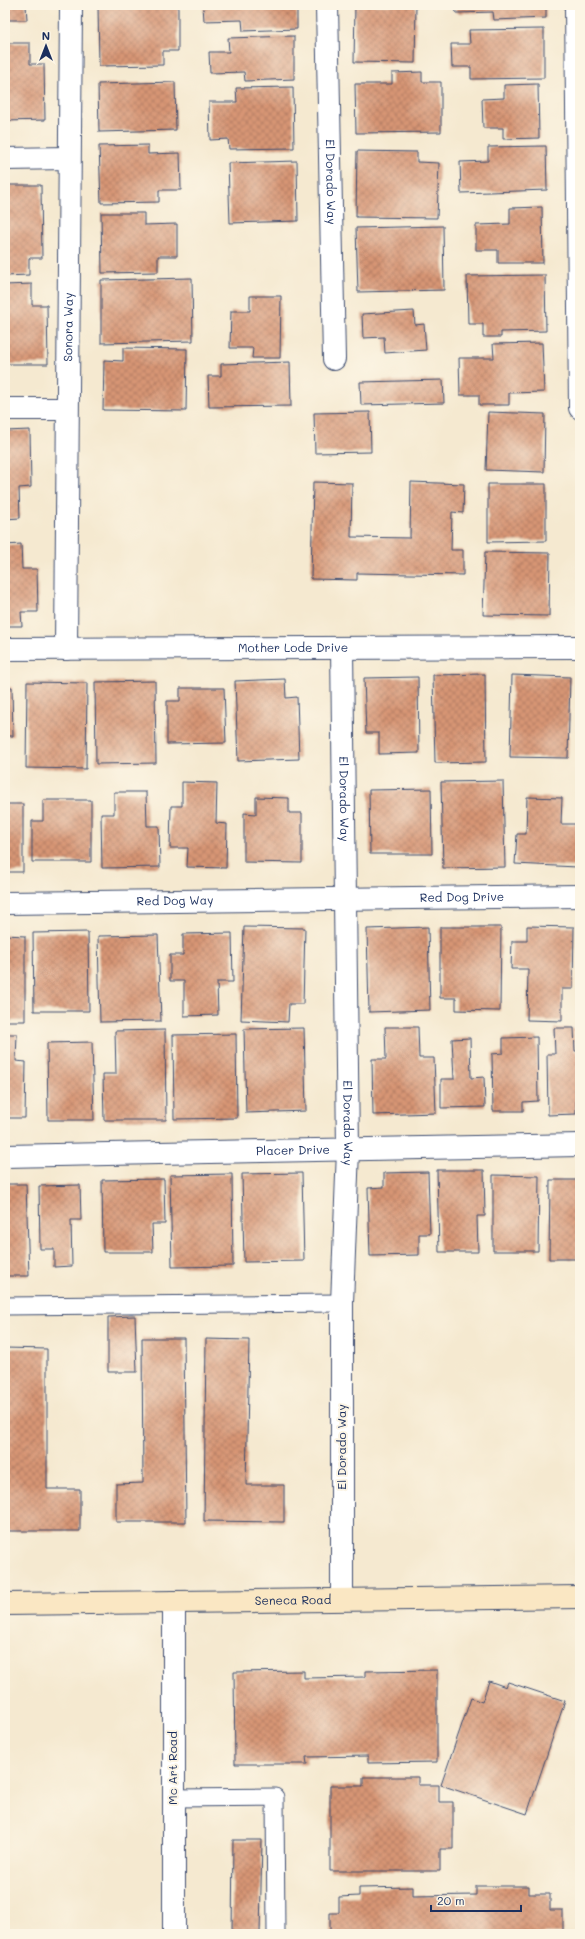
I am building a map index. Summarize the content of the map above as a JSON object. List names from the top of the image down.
{
  "streets": {
    "street": [
      "El Dorado Way",
      "Sonora Way",
      "Mother Lode Drive",
      "Red Dog Drive",
      "Red Dog Way",
      "Placer Drive",
      "Seneca Road",
      "Mc Art Road"
    ]
  },
  "crossings": [
    ["El Dorado Way", "Mother Lode Drive"],
    ["El Dorado Way", "Red Dog Drive"],
    ["El Dorado Way", "Red Dog Way"],
    ["El Dorado Way", "Placer Drive"],
    ["El Dorado Way", "Seneca Road"],
    ["Sonora Way", "Mother Lode Drive"],
    ["Red Dog Drive", "Red Dog Way"],
    ["Seneca Road", "Mc Art Road"]
  ],
  "scale_bar": "20 m",
  "north": "top"
}
